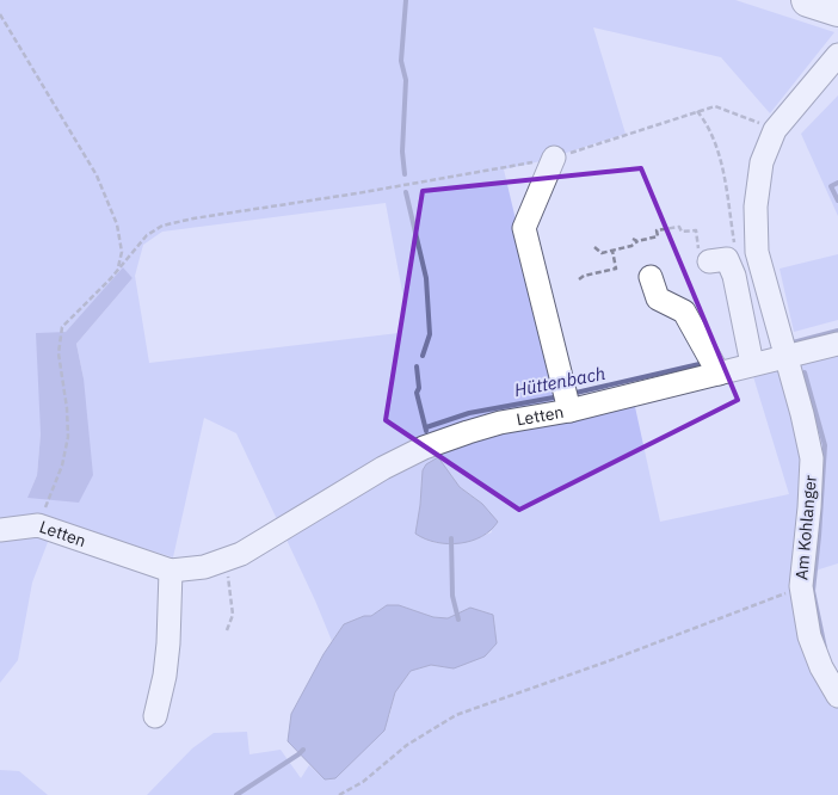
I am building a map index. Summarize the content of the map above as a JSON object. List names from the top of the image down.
{
  "streets": {
    "street": ["Letten", "Am Kohlanger"]
  },
  "crossings": [
    ["Letten", "Am Kohlanger"]
  ],
  "water": ["Hüttenbach"]
}
